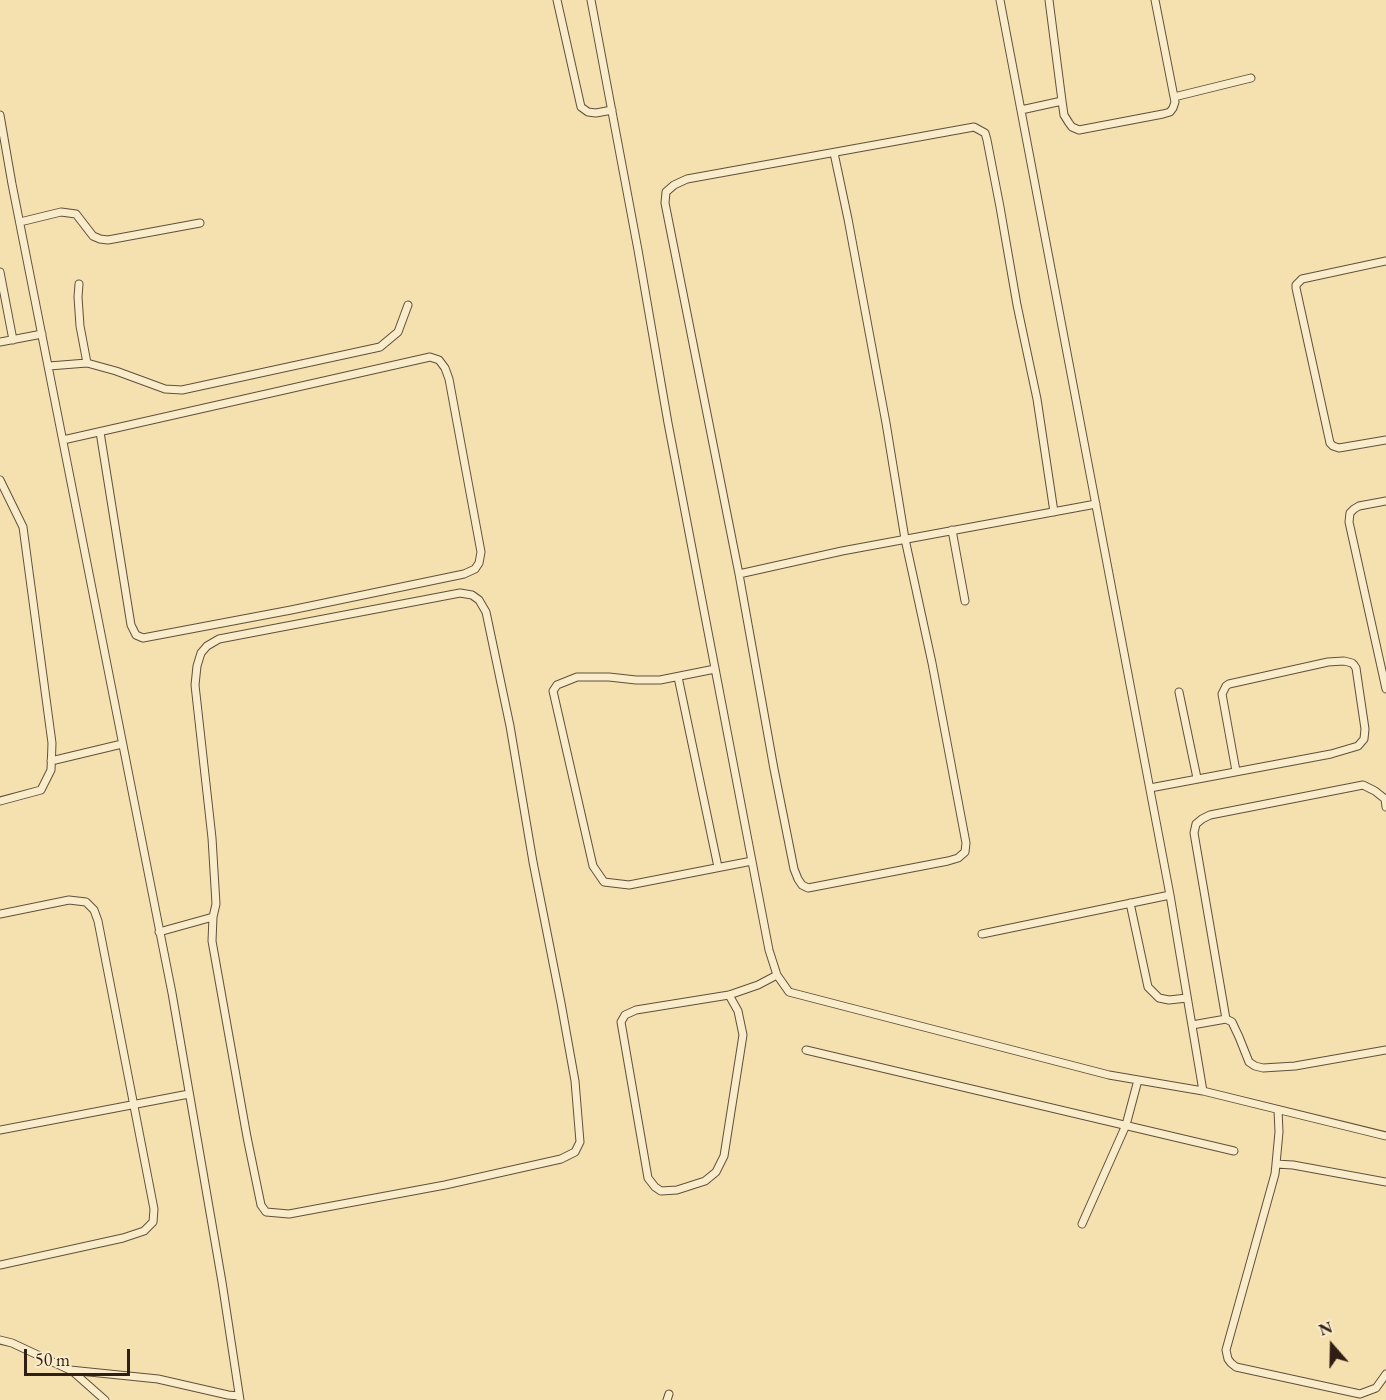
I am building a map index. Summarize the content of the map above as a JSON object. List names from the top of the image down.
{
  "scale_bar": "50 m",
  "north": "top"
}
